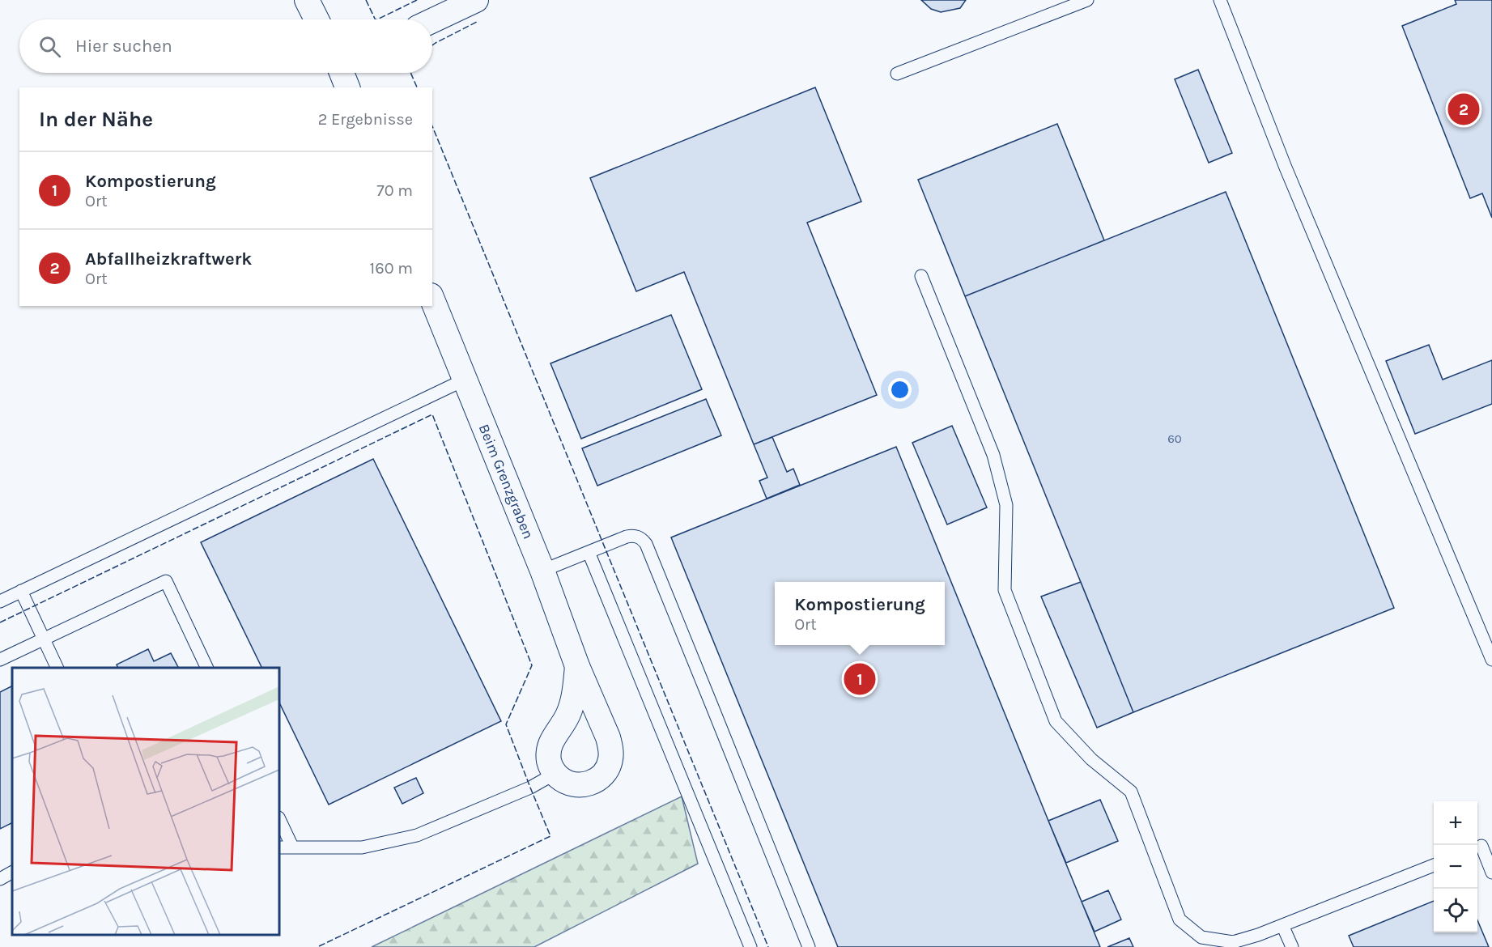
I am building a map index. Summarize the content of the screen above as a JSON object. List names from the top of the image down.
{
  "streets": {
    "street": ["Beim Grenzgraben"]
  },
  "house_numbers": ["60"],
  "page": {
    "search": "Hier suchen",
    "heading": ["In der Nähe", "2 Ergebnisse"],
    "pins": ["2", "1"],
    "list": [
      {
        "mark": "1",
        "name": "Kompostierung",
        "note": "Ort",
        "value": "70 m"
      },
      {
        "mark": "2",
        "name": "Abfallheizkraftwerk",
        "note": "Ort",
        "value": "160 m"
      }
    ],
    "popup": ["Kompostierung", "Ort"],
    "map_buttons": ["+", "−"]
  }
}
